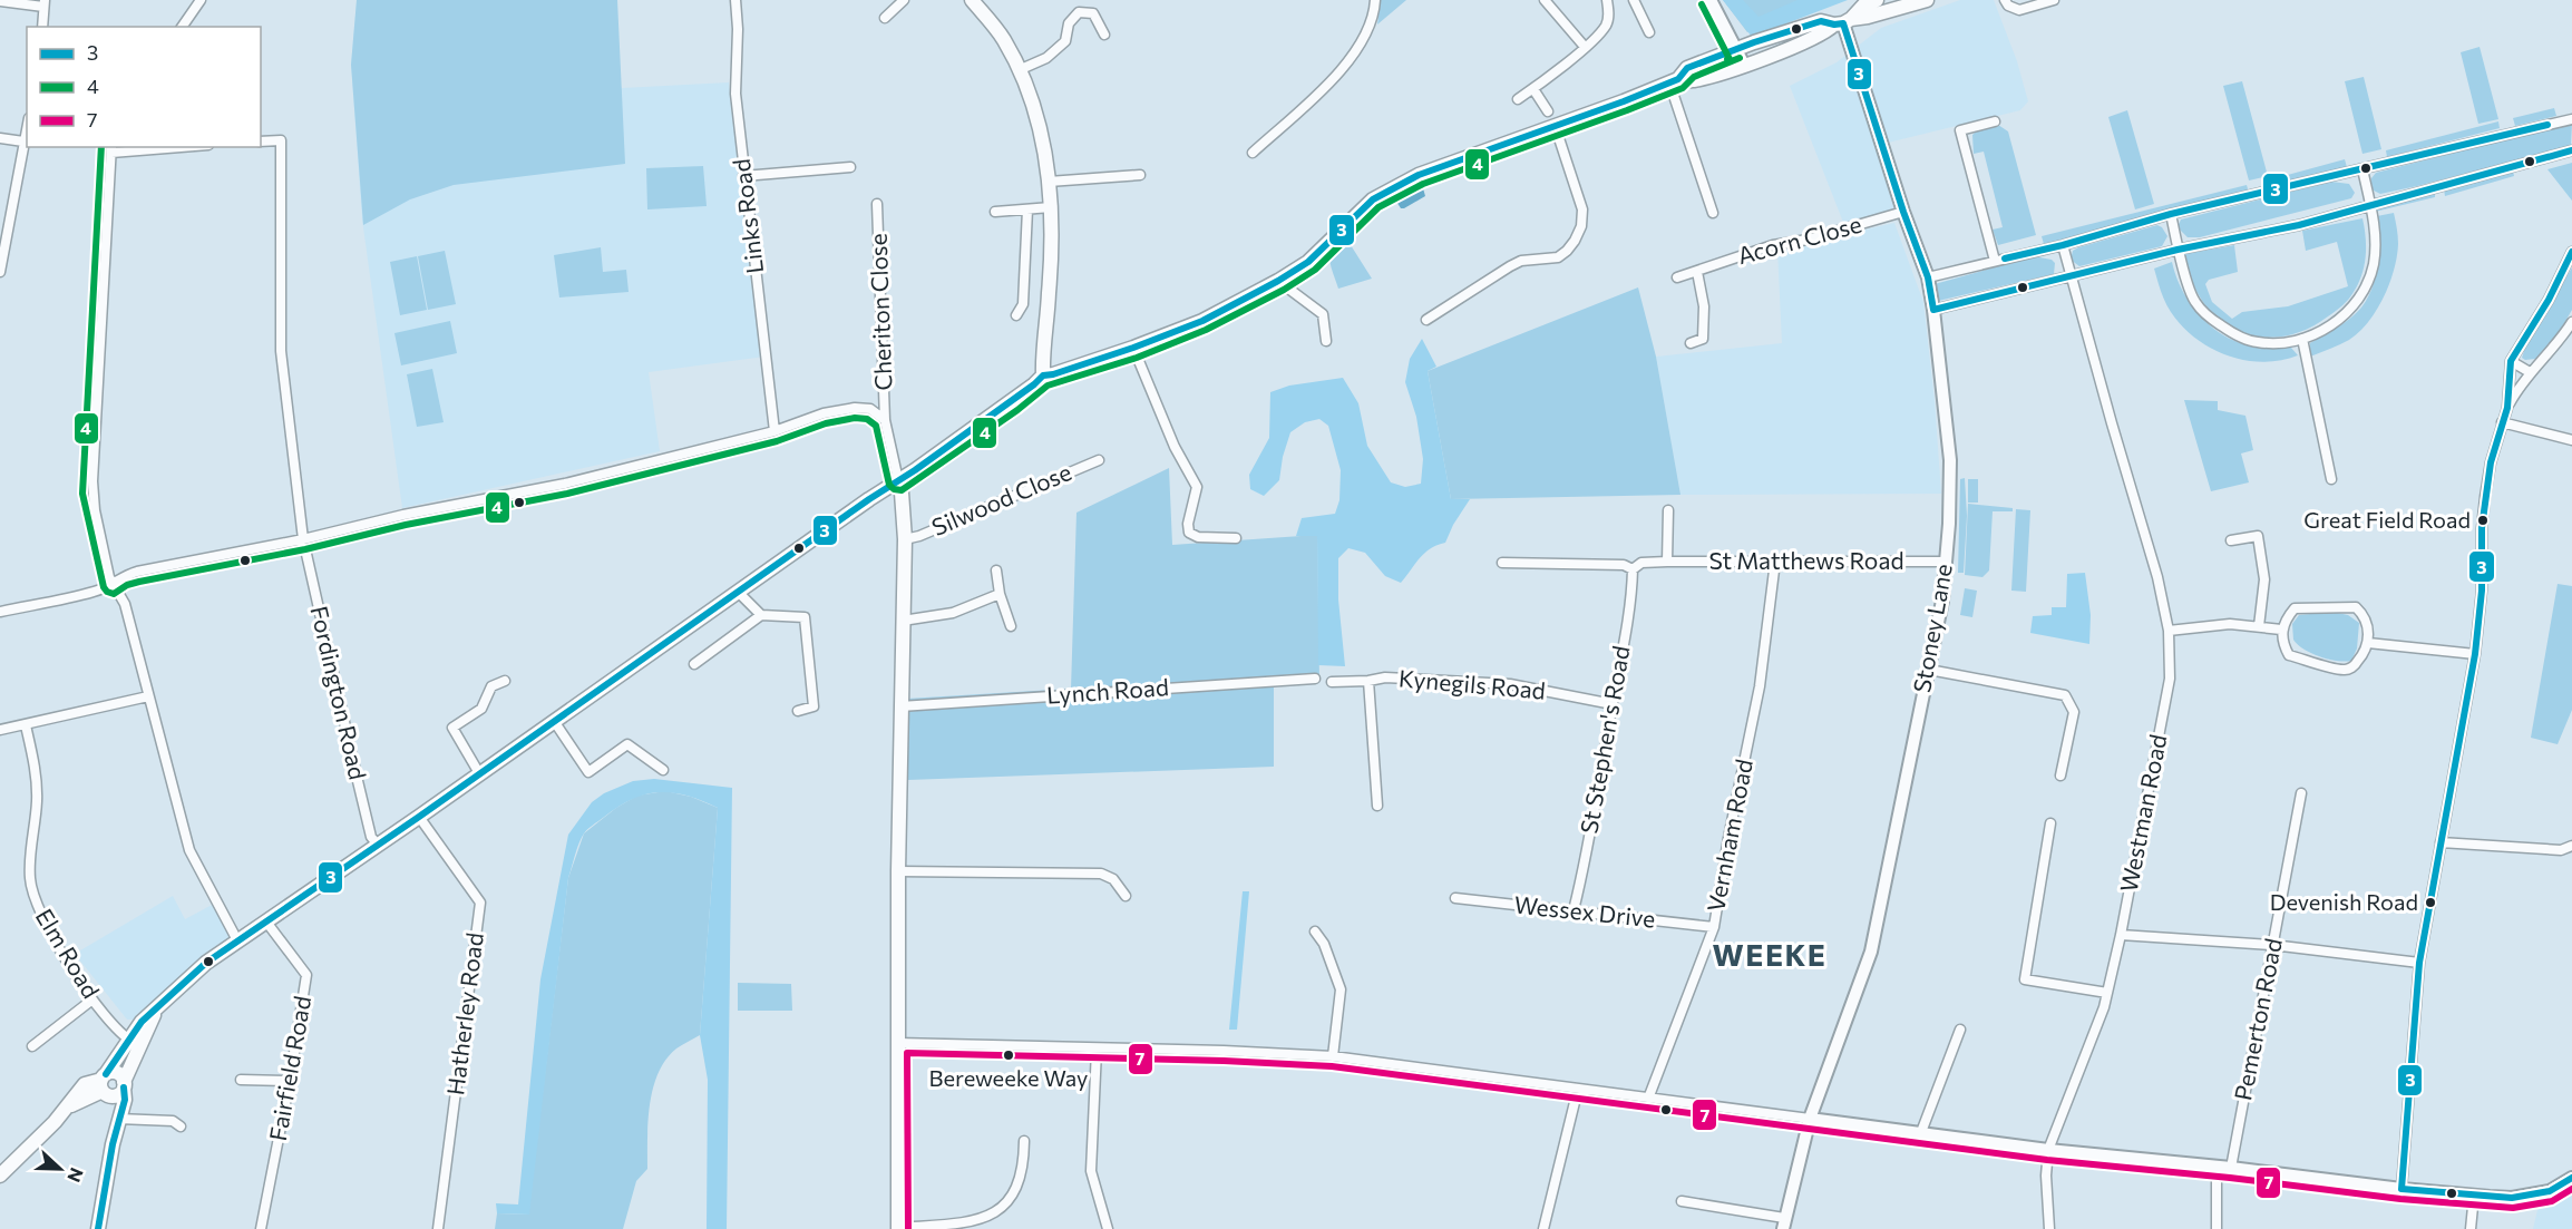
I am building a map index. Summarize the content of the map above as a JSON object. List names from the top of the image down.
{
  "streets": {
    "street": [
      "Links Road",
      "Acorn Close",
      "Cheriton Close",
      "Silwood Close",
      "St Matthews Road",
      "Stoney Lane",
      "Kynegils Road",
      "Lynch Road",
      "Fordington Road",
      "St Stephen's Road",
      "Westman Road",
      "Vernham Road",
      "Wessex Drive",
      "Elm Road",
      "Hatherley Road",
      "Pemerton Road",
      "Fairfield Road"
    ]
  },
  "crossings": [
    ["Acorn Close", "Stoney Lane"],
    ["St Matthews Road", "Stoney Lane"],
    ["St Matthews Road", "St Stephen's Road"],
    ["St Matthews Road", "Vernham Road"],
    ["Kynegils Road", "St Stephen's Road"],
    ["St Stephen's Road", "Wessex Drive"],
    ["Vernham Road", "Wessex Drive"]
  ],
  "districts": ["WEEKE"],
  "places": ["Great Field Road", "Devenish Road", "Bereweeke Way"],
  "lines": ["transit line 4", "transit line 3", "transit line 7"],
  "legend": ["3", "4", "7"],
  "north": "right"
}
